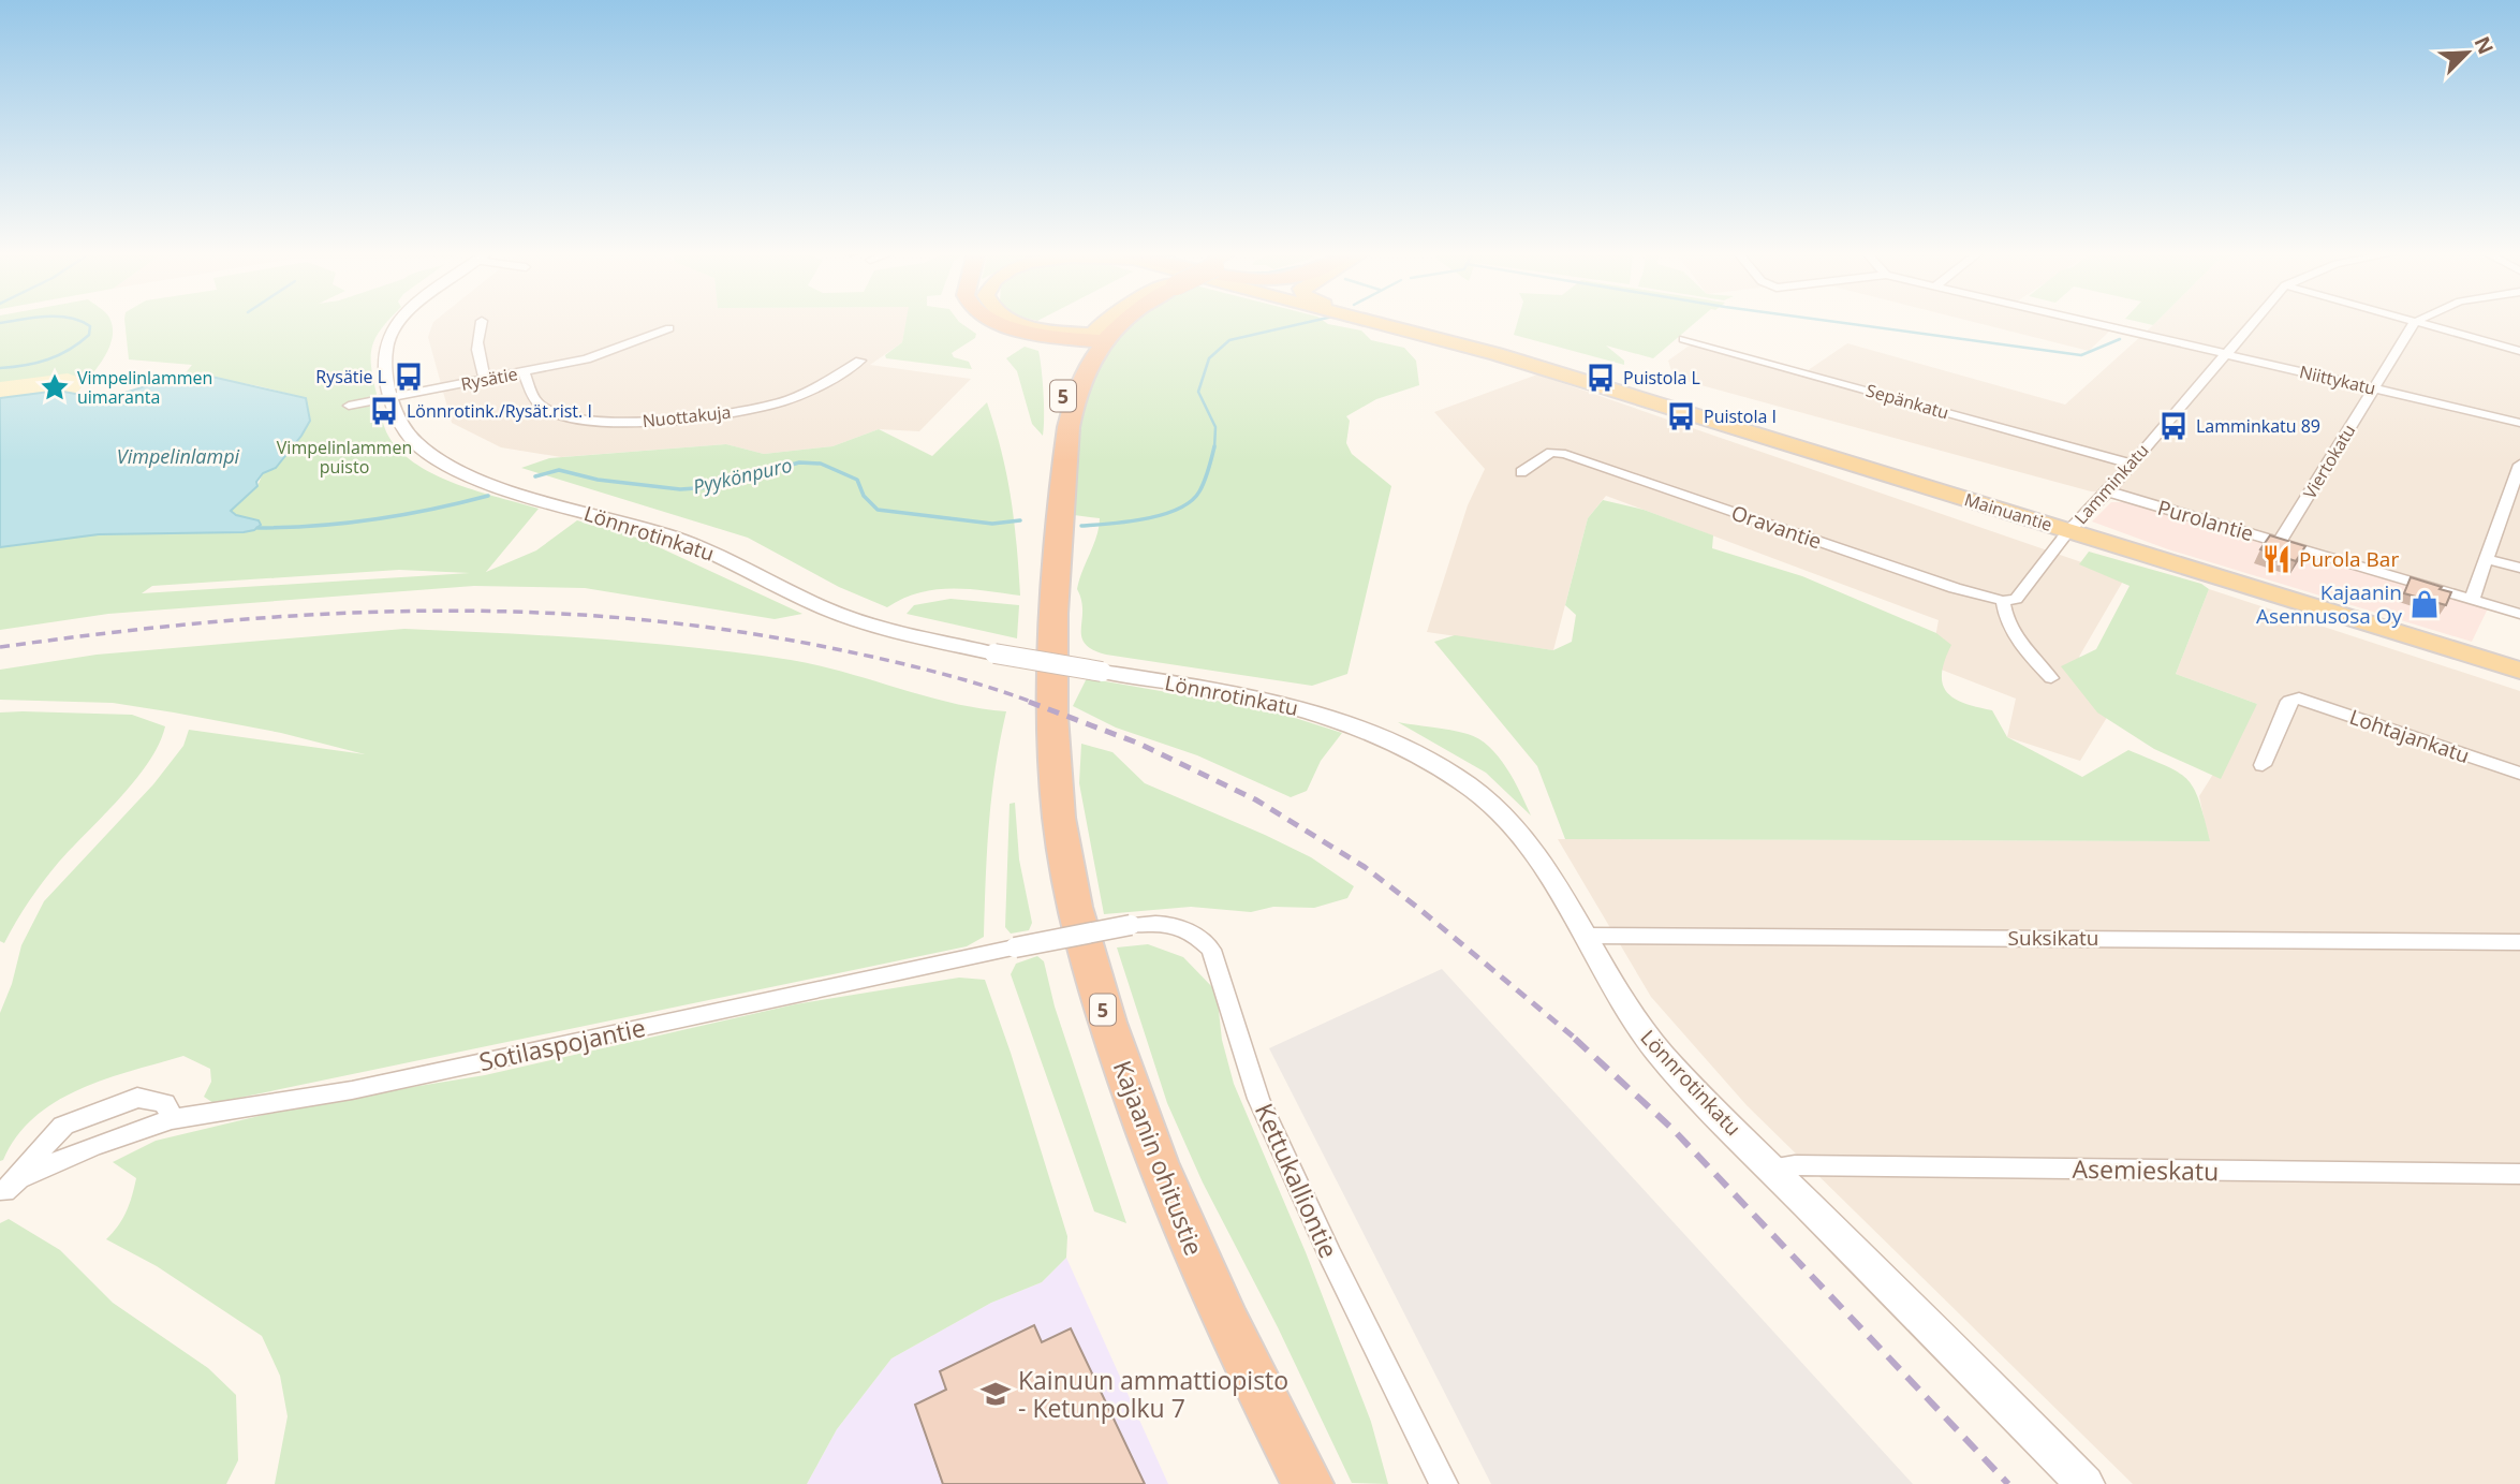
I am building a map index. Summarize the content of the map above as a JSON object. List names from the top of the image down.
{
  "streets": {
    "highway": ["5", "Kajaanin ohitustie"],
    "main road": ["Mainuantie"],
    "street": [
      "Rysätie",
      "Niittykatu",
      "Sepänkatu",
      "Nuottakuja",
      "Viertokatu",
      "Lamminkatu",
      "Purolantie",
      "Oravantie",
      "Lönnrotinkatu",
      "Lohtajankatu",
      "Suksikatu",
      "Sotilaspojantie",
      "Asemieskatu",
      "Kettukalliontie"
    ]
  },
  "crossings": [
    ["Rysätie", "Nuottakuja"],
    ["Rysätie", "Lönnrotinkatu"],
    ["Niittykatu", "Viertokatu"],
    ["Niittykatu", "Lamminkatu"],
    ["5", "Kajaanin ohitustie"],
    ["Sepänkatu", "Lamminkatu"],
    ["Viertokatu", "Purolantie"],
    ["Lamminkatu", "Mainuantie"],
    ["Lamminkatu", "Purolantie"],
    ["Lamminkatu", "Oravantie"],
    ["Lönnrotinkatu", "Suksikatu"],
    ["Lönnrotinkatu", "Asemieskatu"],
    ["Sotilaspojantie", "Kettukalliontie"]
  ],
  "water": ["Vimpelinlampi", "Pyykönpuro"],
  "parks": ["Vimpelinlammen puisto"],
  "places": {
    "bus stop": [
      "Rysätie L",
      "Puistola L",
      "Lönnrotink./Rysät.rist. I",
      "Puistola I",
      "Lamminkatu 89"
    ],
    "place": ["Vimpelinlammen uimaranta"],
    "restaurant": ["Purola Bar"],
    "shop": ["Kajaanin Asennusosa Oy"],
    "school or university": ["Kainuun ammattiopisto - Ketunpolku 7"]
  },
  "north": "top right"
}
